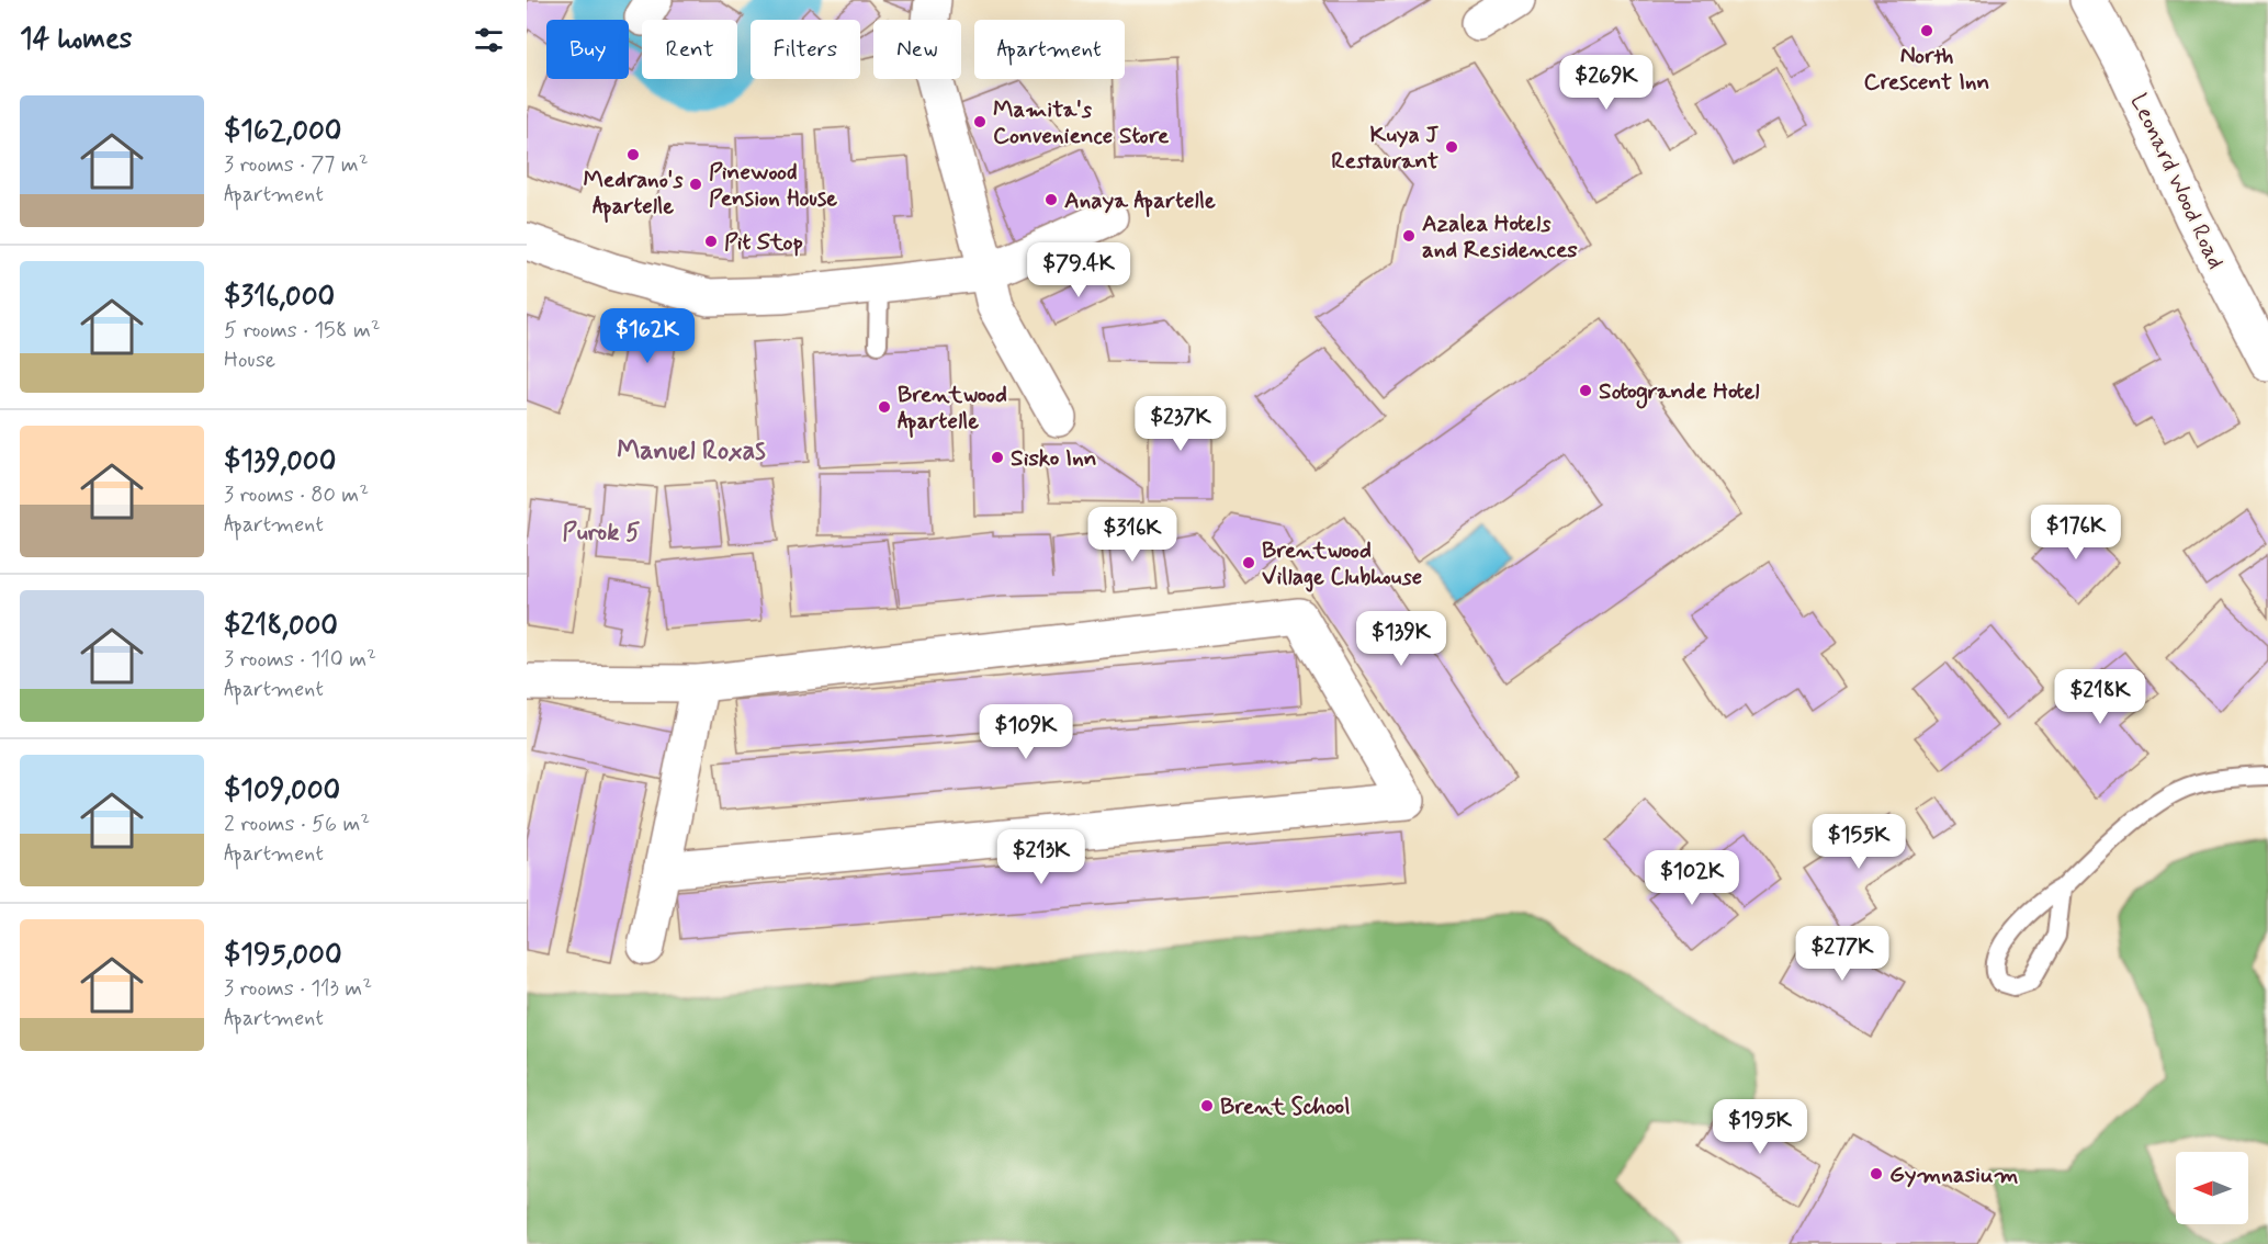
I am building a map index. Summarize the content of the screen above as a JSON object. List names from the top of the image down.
{
  "streets": {
    "street": ["Leonard Wood Road"]
  },
  "districts": ["Manuel Roxas", "Purok 5"],
  "places": [
    "North Crescent Inn",
    "Mamita's Convenience Store",
    "Kuya J Restaurant",
    "Medrano's Apartelle",
    "Pinewood Pension House",
    "Anaya Apartelle",
    "Azalea Hotels and Residences",
    "Pit Stop",
    "Sotogrande Hotel",
    "Brentwood Apartelle",
    "Sisko Inn",
    "Brentwood Village Clubhouse",
    "Brent School",
    "Gymnasium"
  ],
  "north": "left",
  "page": {
    "heading": "14 homes",
    "chip": [
      "Buy",
      "Rent",
      "Filters",
      "New",
      "Apartment"
    ],
    "price": [
      "$269K",
      "$79.4K",
      "$162K",
      "$237K",
      "$176K",
      "$316K",
      "$139K",
      "$218K",
      "$109K",
      "$155K",
      "$213K",
      "$102K",
      "$277K",
      "$195K"
    ],
    "list": [
      {
        "name": "$162,000",
        "note": "3 rooms · 77 m² · Apartment"
      },
      {
        "name": "$316,000",
        "note": "5 rooms · 158 m² · House"
      },
      {
        "name": "$139,000",
        "note": "3 rooms · 80 m² · Apartment"
      },
      {
        "name": "$218,000",
        "note": "3 rooms · 110 m² · Apartment"
      },
      {
        "name": "$109,000",
        "note": "2 rooms · 56 m² · Apartment"
      },
      {
        "name": "$195,000",
        "note": "3 rooms · 113 m² · Apartment"
      }
    ]
  }
}
